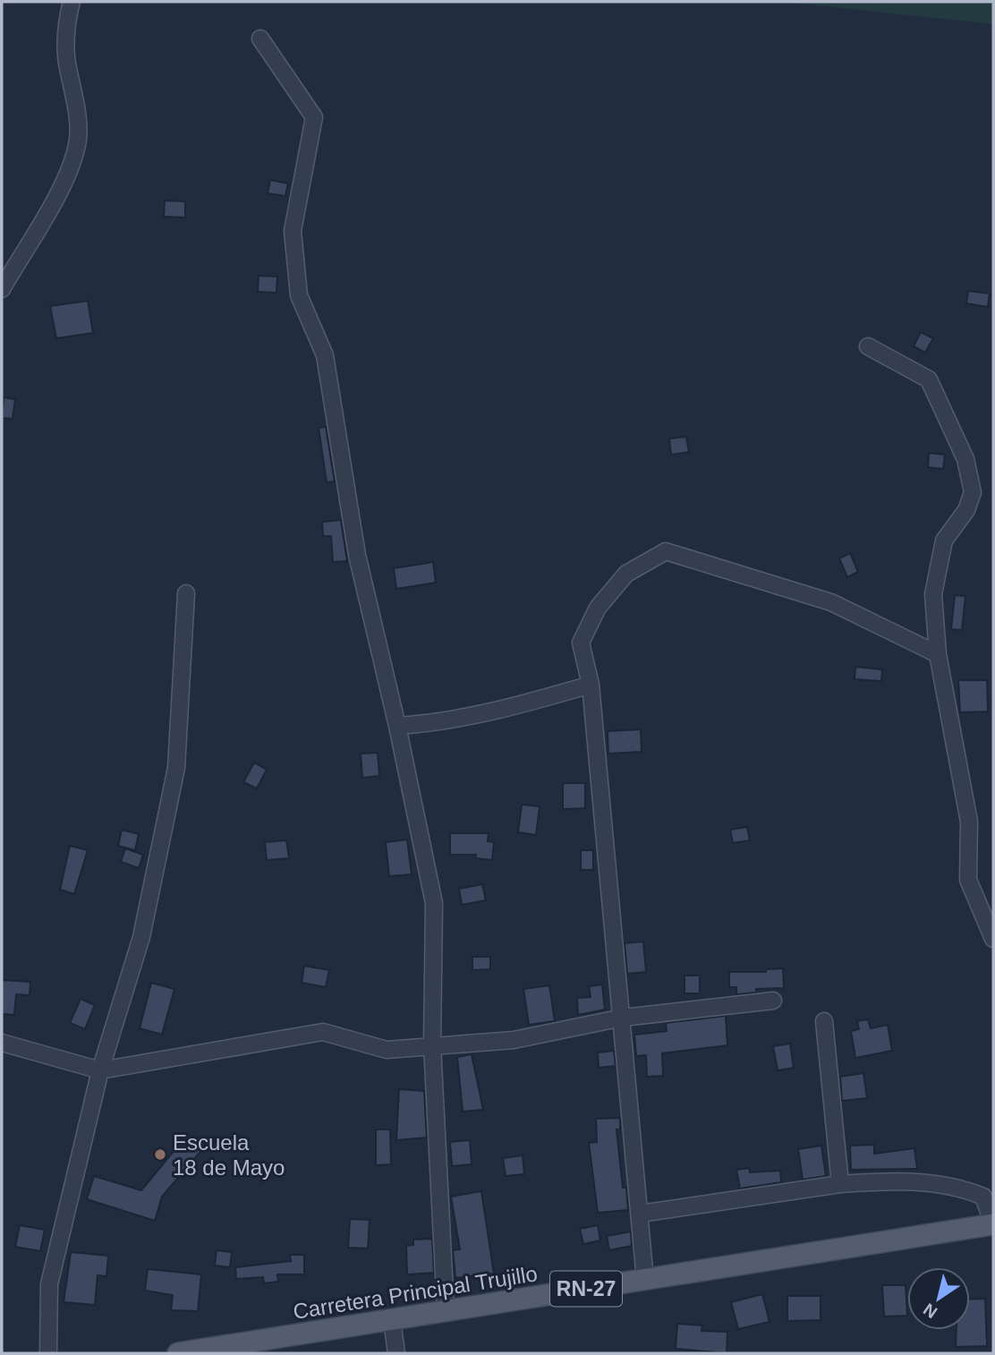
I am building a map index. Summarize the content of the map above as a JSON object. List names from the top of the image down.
{
  "streets": {
    "main road": ["RN-27", "Carretera Principal Trujillo"]
  },
  "places": ["Escuela 18 de Mayo"],
  "north": "bottom left"
}
